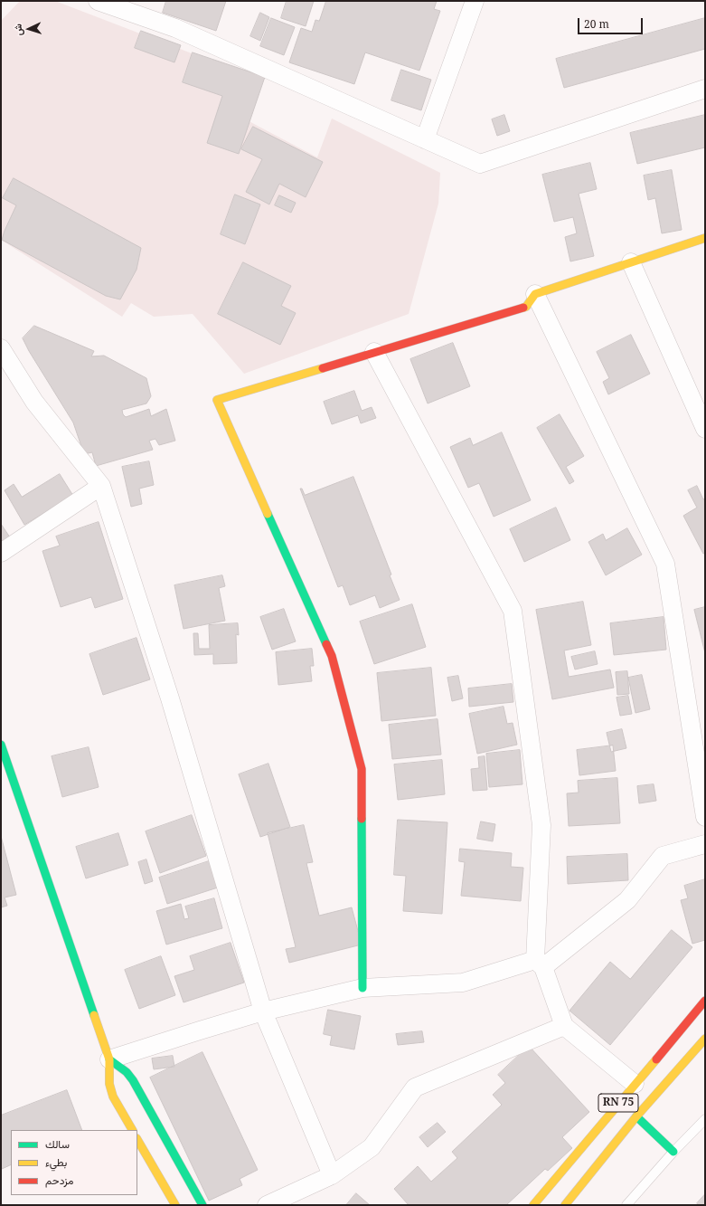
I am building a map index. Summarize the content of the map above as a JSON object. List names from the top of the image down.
{
  "streets": {
    "main road": ["RN 75"]
  },
  "legend": ["سالك", "بطيء", "مزدحم"],
  "scale_bar": "20 m",
  "north": "left"
}
